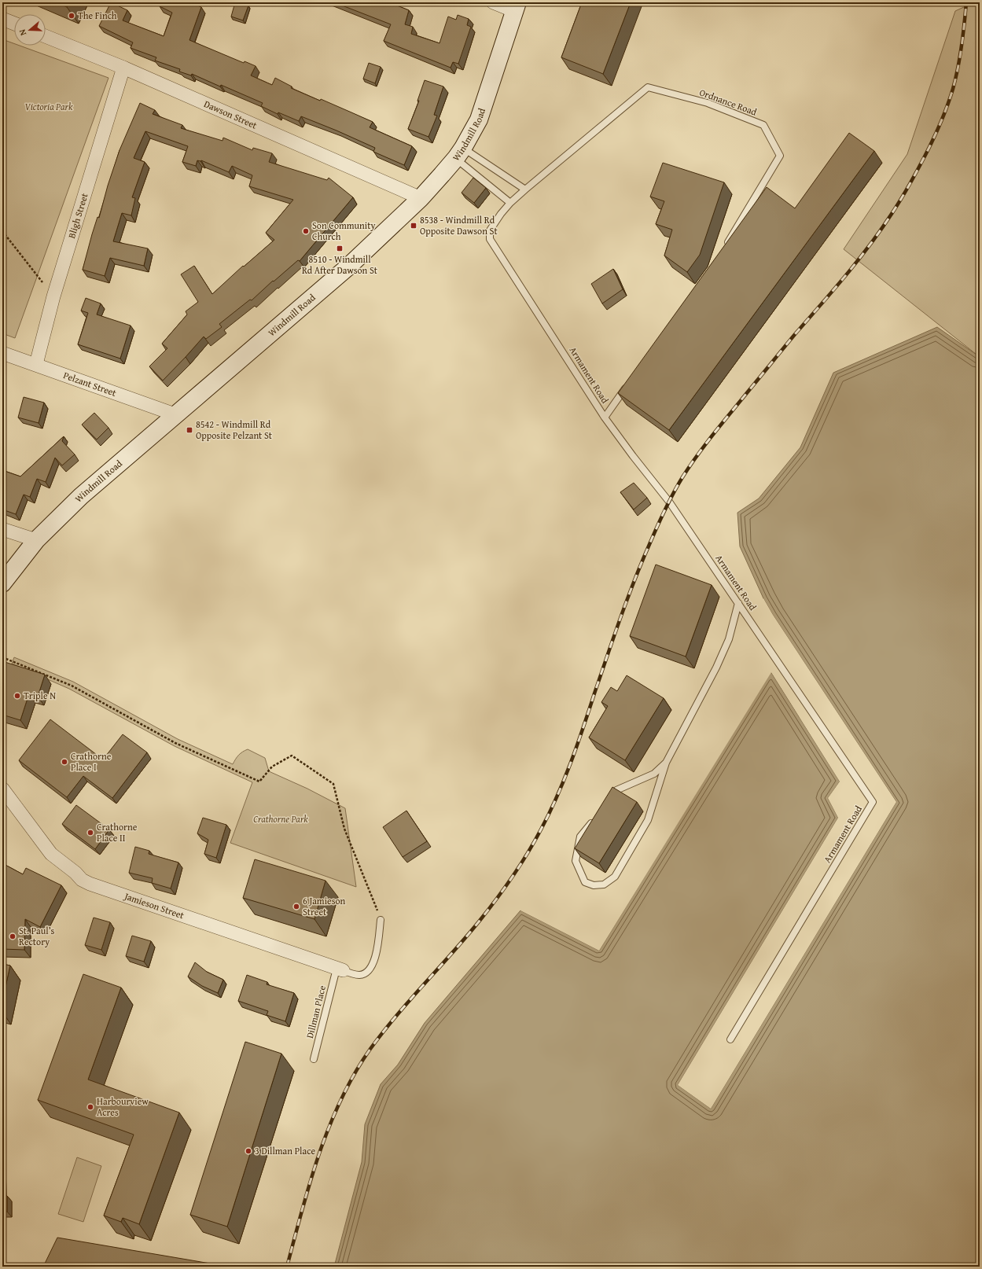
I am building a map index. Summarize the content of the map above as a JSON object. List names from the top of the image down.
{
  "streets": {
    "main road": ["Windmill Road"],
    "street": [
      "Dawson Street",
      "Bligh Street",
      "Pelzant Street",
      "Jamieson Street"
    ],
    "lane": ["Ordnance Road", "Armament Road", "Dillman Place"]
  },
  "crossings": [
    ["Ordnance Road", "Armament Road"],
    ["Dawson Street", "Windmill Road"],
    ["Dawson Street", "Bligh Street"],
    ["Windmill Road", "Pelzant Street"],
    ["Bligh Street", "Pelzant Street"],
    ["Jamieson Street", "Dillman Place"]
  ],
  "parks": ["Victoria Park", "Crathorne Park"],
  "places": {
    "other": [
      "The Finch",
      "Son Community Church",
      "Triple N",
      "Crathorne Place I",
      "Crathorne Place II",
      "6 Jamieson Street",
      "St. Paul’s Rectory",
      "Harbourview Acres",
      "3 Dillman Place"
    ],
    "transit": ["8538 - Windmill Rd Opposite Dawson St", "8510 - Windmill Rd After Dawson St", "8542 - Windmill Rd Opposite Pelzant St"]
  },
  "north": "left"
}
